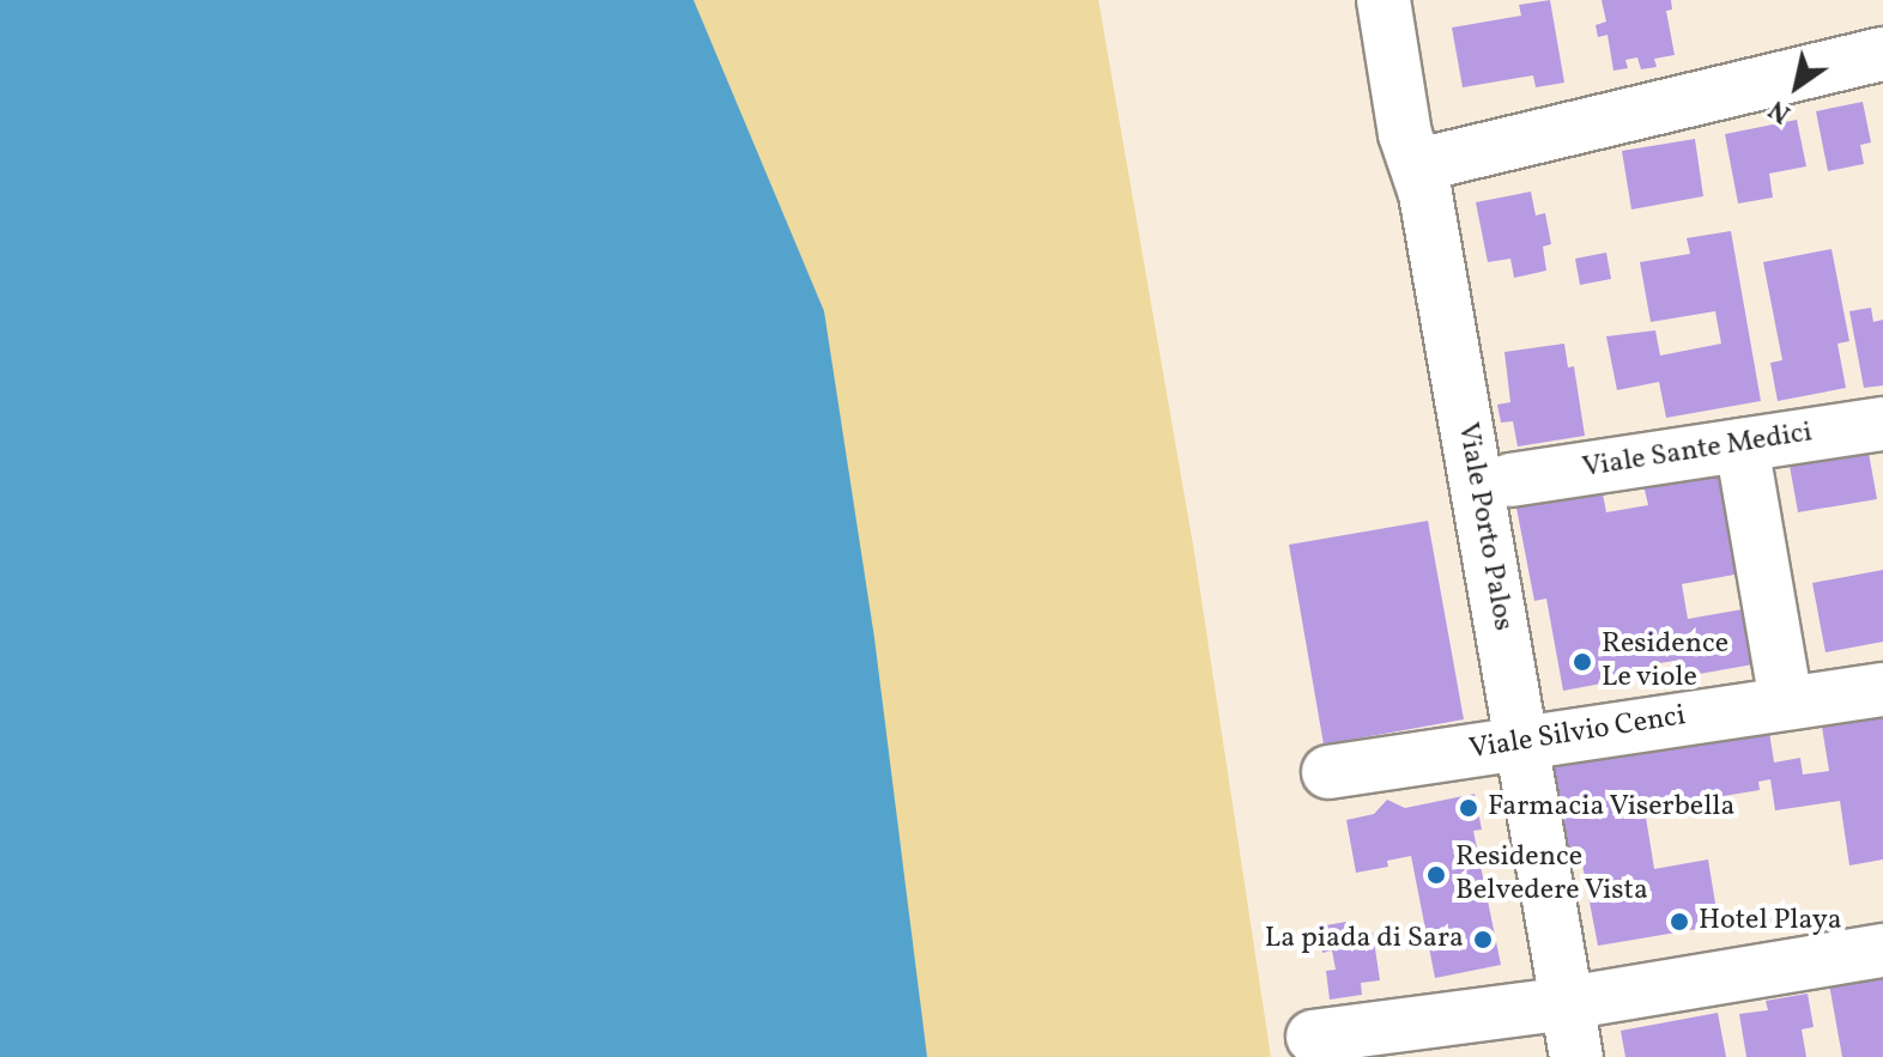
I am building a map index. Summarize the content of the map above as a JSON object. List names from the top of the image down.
{
  "streets": {
    "street": ["Viale Sante Medici", "Viale Porto Palos", "Viale Silvio Cenci"]
  },
  "crossings": [
    ["Viale Porto Palos", "Viale Silvio Cenci"]
  ],
  "places": [
    "Residence Le viole",
    "Farmacia Viserbella",
    "Residence Belvedere Vista",
    "Hotel Playa",
    "La piada di Sara"
  ],
  "north": "bottom left"
}
